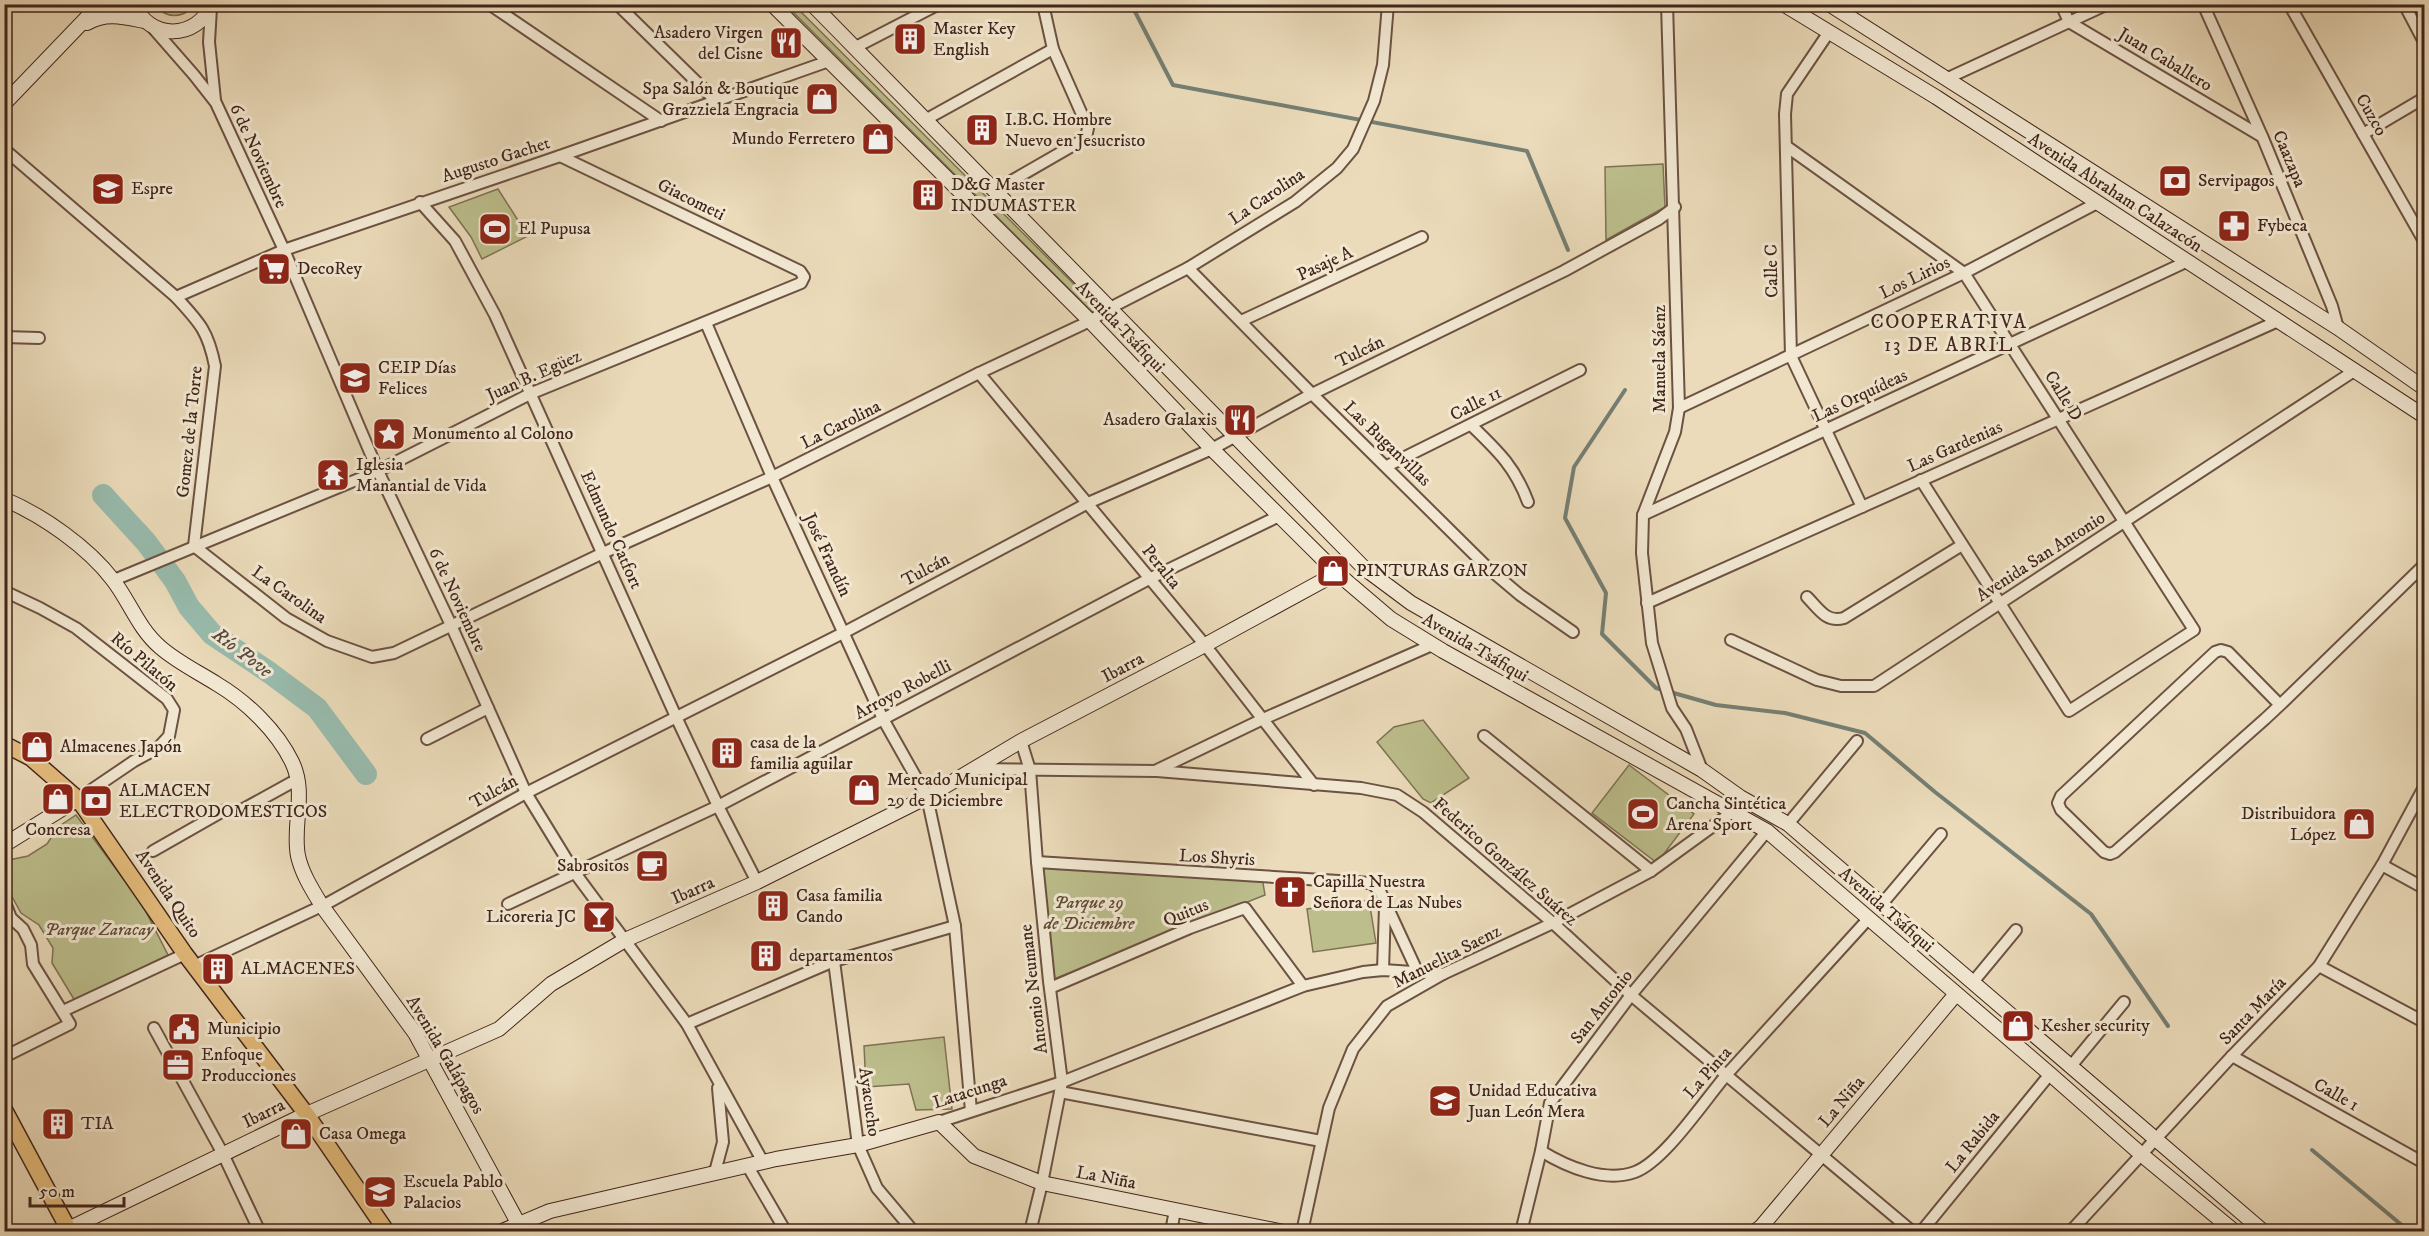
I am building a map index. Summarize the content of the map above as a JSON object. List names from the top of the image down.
{
  "streets": {
    "main road": [
      "Avenida Abraham Calazacón",
      "Avenida Tsáfiqui",
      "Ibarra",
      "Avenida Quito",
      "Avenida Galápagos",
      "Latacunga",
      "La Niña"
    ],
    "street": [
      "Juan Caballero",
      "Cuzco",
      "6 de Noviembre",
      "Caazapa",
      "Augusto Gachet",
      "La Carolina",
      "Giacometi",
      "Pasaje A",
      "Calle C",
      "Los Lirios",
      "Tulcán",
      "Manuela Sáenz",
      "Juan B. Egüez",
      "Las Orquídeas",
      "Calle D",
      "Calle 11",
      "Gomez de la Torre",
      "Las Buganvillas",
      "Las Gardenias",
      "Edmundo Catfort",
      "José Frandín",
      "Avenida San Antonio",
      "Peralta",
      "Río Pilatón",
      "Arroyo Robelli",
      "Los Shyris",
      "Federico González Suárez",
      "Quitus",
      "Manuelita Saenz",
      "Antonio Neumane",
      "San Antonio",
      "Santa María",
      "La Pinta",
      "Calle 1",
      "Ayacucho",
      "La Rabida"
    ]
  },
  "crossings": [
    ["Juan Caballero", "Caazapa"],
    ["6 de Noviembre", "Augusto Gachet"],
    ["6 de Noviembre", "La Carolina"],
    ["6 de Noviembre", "Tulcán"],
    ["6 de Noviembre", "Juan B. Egüez"],
    ["6 de Noviembre", "Ibarra"],
    ["6 de Noviembre", "Arroyo Robelli"],
    ["6 de Noviembre", "Latacunga"],
    ["Caazapa", "Avenida Abraham Calazacón"],
    ["Augusto Gachet", "Giacometi"],
    ["Augusto Gachet", "Avenida Tsáfiqui"],
    ["Augusto Gachet", "Gomez de la Torre"],
    ["Augusto Gachet", "Edmundo Catfort"],
    ["Avenida Abraham Calazacón", "Calle C"],
    ["Avenida Abraham Calazacón", "Los Lirios"],
    ["Avenida Abraham Calazacón", "Las Orquídeas"],
    ["Avenida Abraham Calazacón", "Las Gardenias"],
    ["Avenida Abraham Calazacón", "Avenida San Antonio"],
    ["La Carolina", "Avenida Tsáfiqui"],
    ["La Carolina", "Juan B. Egüez"],
    ["La Carolina", "Gomez de la Torre"],
    ["La Carolina", "Las Buganvillas"],
    ["La Carolina", "Edmundo Catfort"],
    ["La Carolina", "José Frandín"],
    ["La Carolina", "Peralta"],
    ["Giacometi", "Juan B. Egüez"],
    ["Pasaje A", "Las Buganvillas"],
    ["Calle C", "Los Lirios"],
    ["Calle C", "Las Orquídeas"],
    ["Calle C", "Calle D"],
    ["Calle C", "Las Gardenias"],
    ["Los Lirios", "Manuela Sáenz"],
    ["Los Lirios", "Calle D"],
    ["Avenida Tsáfiqui", "Tulcán"],
    ["Avenida Tsáfiqui", "Manuela Sáenz"],
    ["Avenida Tsáfiqui", "Ibarra"],
    ["Avenida Tsáfiqui", "Arroyo Robelli"],
    ["Avenida Tsáfiqui", "Manuelita Saenz"],
    ["Avenida Tsáfiqui", "San Antonio"],
    ["Avenida Tsáfiqui", "Santa María"],
    ["Avenida Tsáfiqui", "La Pinta"],
    ["Avenida Tsáfiqui", "La Niña"],
    ["Avenida Tsáfiqui", "La Rabida"],
    ["Tulcán", "Manuela Sáenz"],
    ["Tulcán", "Las Buganvillas"],
    ["Tulcán", "Edmundo Catfort"],
    ["Tulcán", "José Frandín"],
    ["Tulcán", "Peralta"],
    ["Tulcán", "Avenida Quito"],
    ["Tulcán", "Avenida Galápagos"],
    ["Manuela Sáenz", "Las Orquídeas"],
    ["Manuela Sáenz", "Las Gardenias"],
    ["Juan B. Egüez", "Gomez de la Torre"],
    ["Juan B. Egüez", "Edmundo Catfort"],
    ["Juan B. Egüez", "José Frandín"],
    ["Las Orquídeas", "Calle D"],
    ["Calle D", "Las Gardenias"],
    ["Calle D", "Avenida San Antonio"],
    ["Calle 11", "Las Buganvillas"],
    ["Edmundo Catfort", "Ibarra"],
    ["Edmundo Catfort", "Arroyo Robelli"],
    ["José Frandín", "Ibarra"],
    ["José Frandín", "Arroyo Robelli"],
    ["Peralta", "Ibarra"],
    ["Peralta", "Arroyo Robelli"],
    ["Peralta", "Federico González Suárez"],
    ["Río Pilatón", "Avenida Quito"],
    ["Ibarra", "Federico González Suárez"],
    ["Ibarra", "Avenida Quito"],
    ["Ibarra", "Antonio Neumane"],
    ["Ibarra", "Avenida Galápagos"],
    ["Los Shyris", "Antonio Neumane"],
    ["Los Shyris", "Latacunga"],
    ["Federico González Suárez", "Manuelita Saenz"],
    ["Federico González Suárez", "Antonio Neumane"],
    ["Federico González Suárez", "San Antonio"],
    ["Federico González Suárez", "La Pinta"],
    ["Federico González Suárez", "La Niña"],
    ["Quitus", "Antonio Neumane"],
    ["Quitus", "Latacunga"],
    ["Manuelita Saenz", "Latacunga"],
    ["Antonio Neumane", "Latacunga"],
    ["Antonio Neumane", "La Niña"],
    ["San Antonio", "La Pinta"],
    ["Santa María", "Calle 1"],
    ["Avenida Galápagos", "Latacunga"],
    ["Latacunga", "Ayacucho"],
    ["Latacunga", "La Niña"]
  ],
  "districts": ["COOPERATIVA 13 DE ABRIL"],
  "water": ["Río Pove"],
  "parks": ["Parque 29 de Diciembre", "Parque Zaracay"],
  "places": {
    "building": [
      "Master Key English",
      "I.B.C. Hombre Nuevo en Jesucristo",
      "D&G Master INDUMASTER",
      "casa de la familia aguilar",
      "Casa familia Cando",
      "departamentos",
      "ALMACENES",
      "TIA"
    ],
    "restaurant": ["Asadero Virgen del Cisne", "Asadero Galaxis"],
    "shop": [
      "Spa Salón & Boutique Grazziela Engracia",
      "Mundo Ferretero",
      "PINTURAS GARZON",
      "Almacenes Japón",
      "Mercado Municipal 29 de Diciembre",
      "Concresa",
      "Distribuidora López",
      "Kesher security",
      "Casa Omega"
    ],
    "bank": ["Servipagos", "ALMACEN ELECTRODOMESTICOS"],
    "school or university": [
      "Espre",
      "CEIP Días Felices",
      "Unidad Educativa Juan León Mera",
      "Escuela Pablo Palacios"
    ],
    "pharmacy": ["Fybeca"],
    "sports": ["El Pupusa", "Cancha Sintética Arena Sport"],
    "supermarket": ["DecoRey"],
    "place": ["Monumento al Colono"],
    "temple": ["Iglesia Manantial de Vida"],
    "cafe": ["Sabrositos"],
    "church": ["Capilla Nuestra Señora de Las Nubes"],
    "bar": ["Licoreria JC"],
    "public building": ["Municipio"],
    "office": ["Enfoque Producciones"]
  },
  "scale_bar": "50 m"
}
